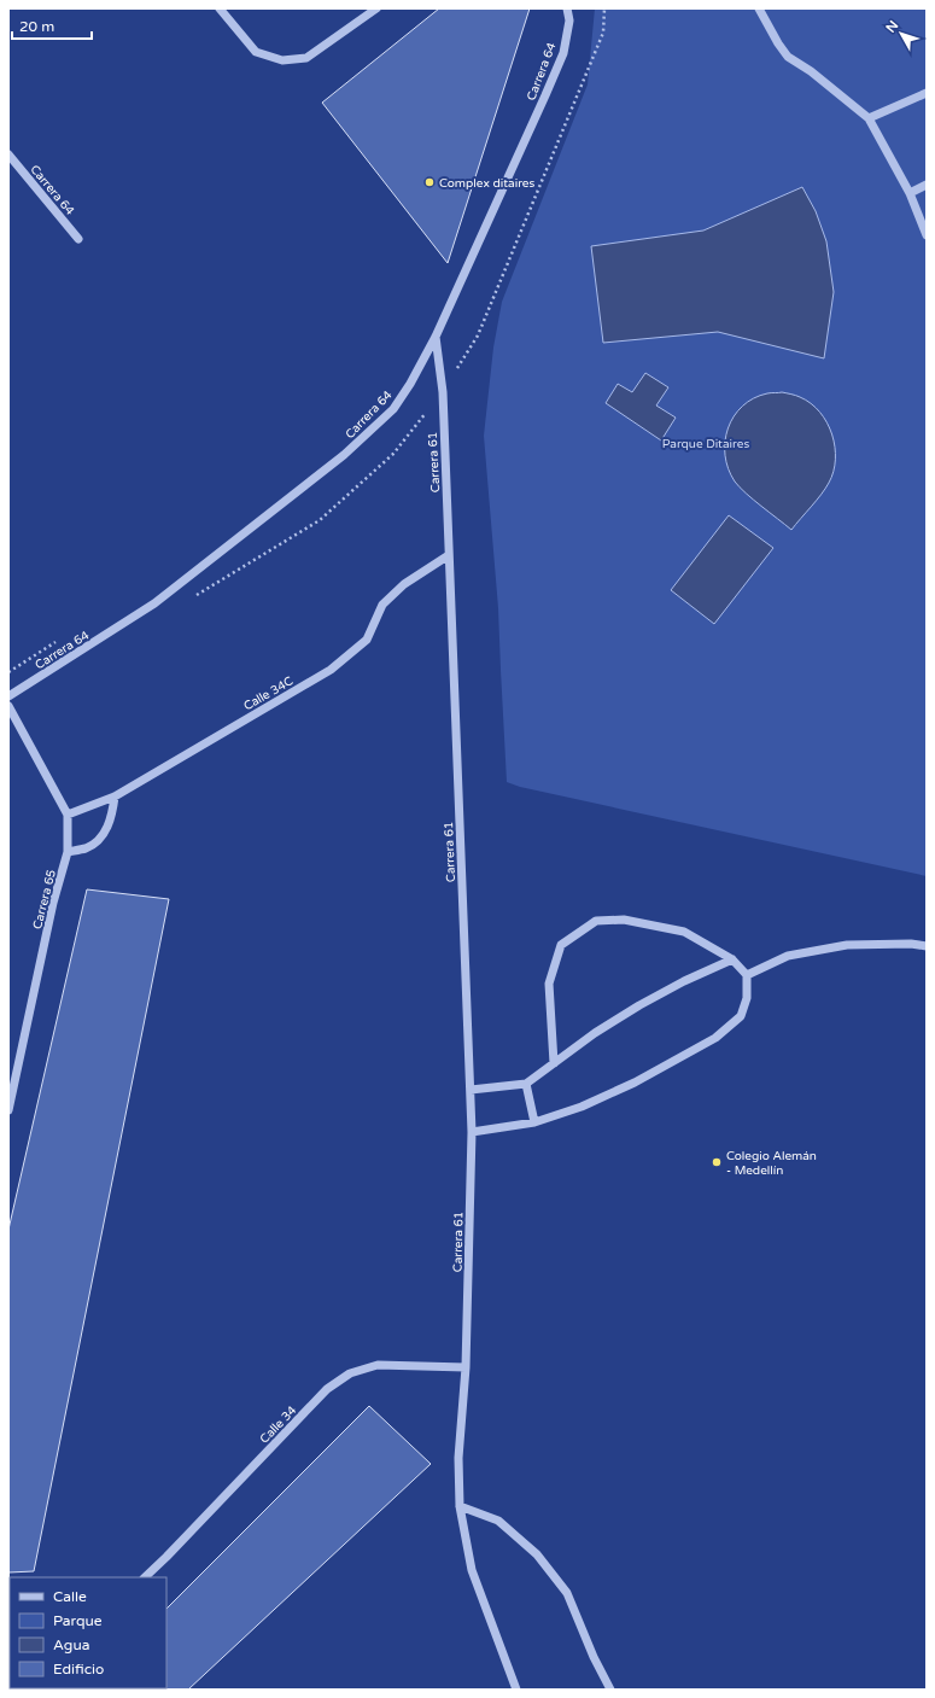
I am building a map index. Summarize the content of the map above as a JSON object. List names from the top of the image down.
{
  "streets": {
    "street": [
      "Carrera 64",
      "Carrera 61",
      "Calle 34C",
      "Carrera 65",
      "Calle 34"
    ]
  },
  "crossings": [
    ["Carrera 64", "Carrera 61"],
    ["Carrera 61", "Calle 34C"],
    ["Carrera 61", "Calle 34"],
    ["Calle 34C", "Carrera 65"]
  ],
  "parks": ["Parque Ditaires"],
  "places": ["Complex ditaires", "Colegio Alemán - Medellín"],
  "legend": [
    "Calle",
    "Parque",
    "Agua",
    "Edificio"
  ],
  "scale_bar": "20 m",
  "north": "top left"
}
